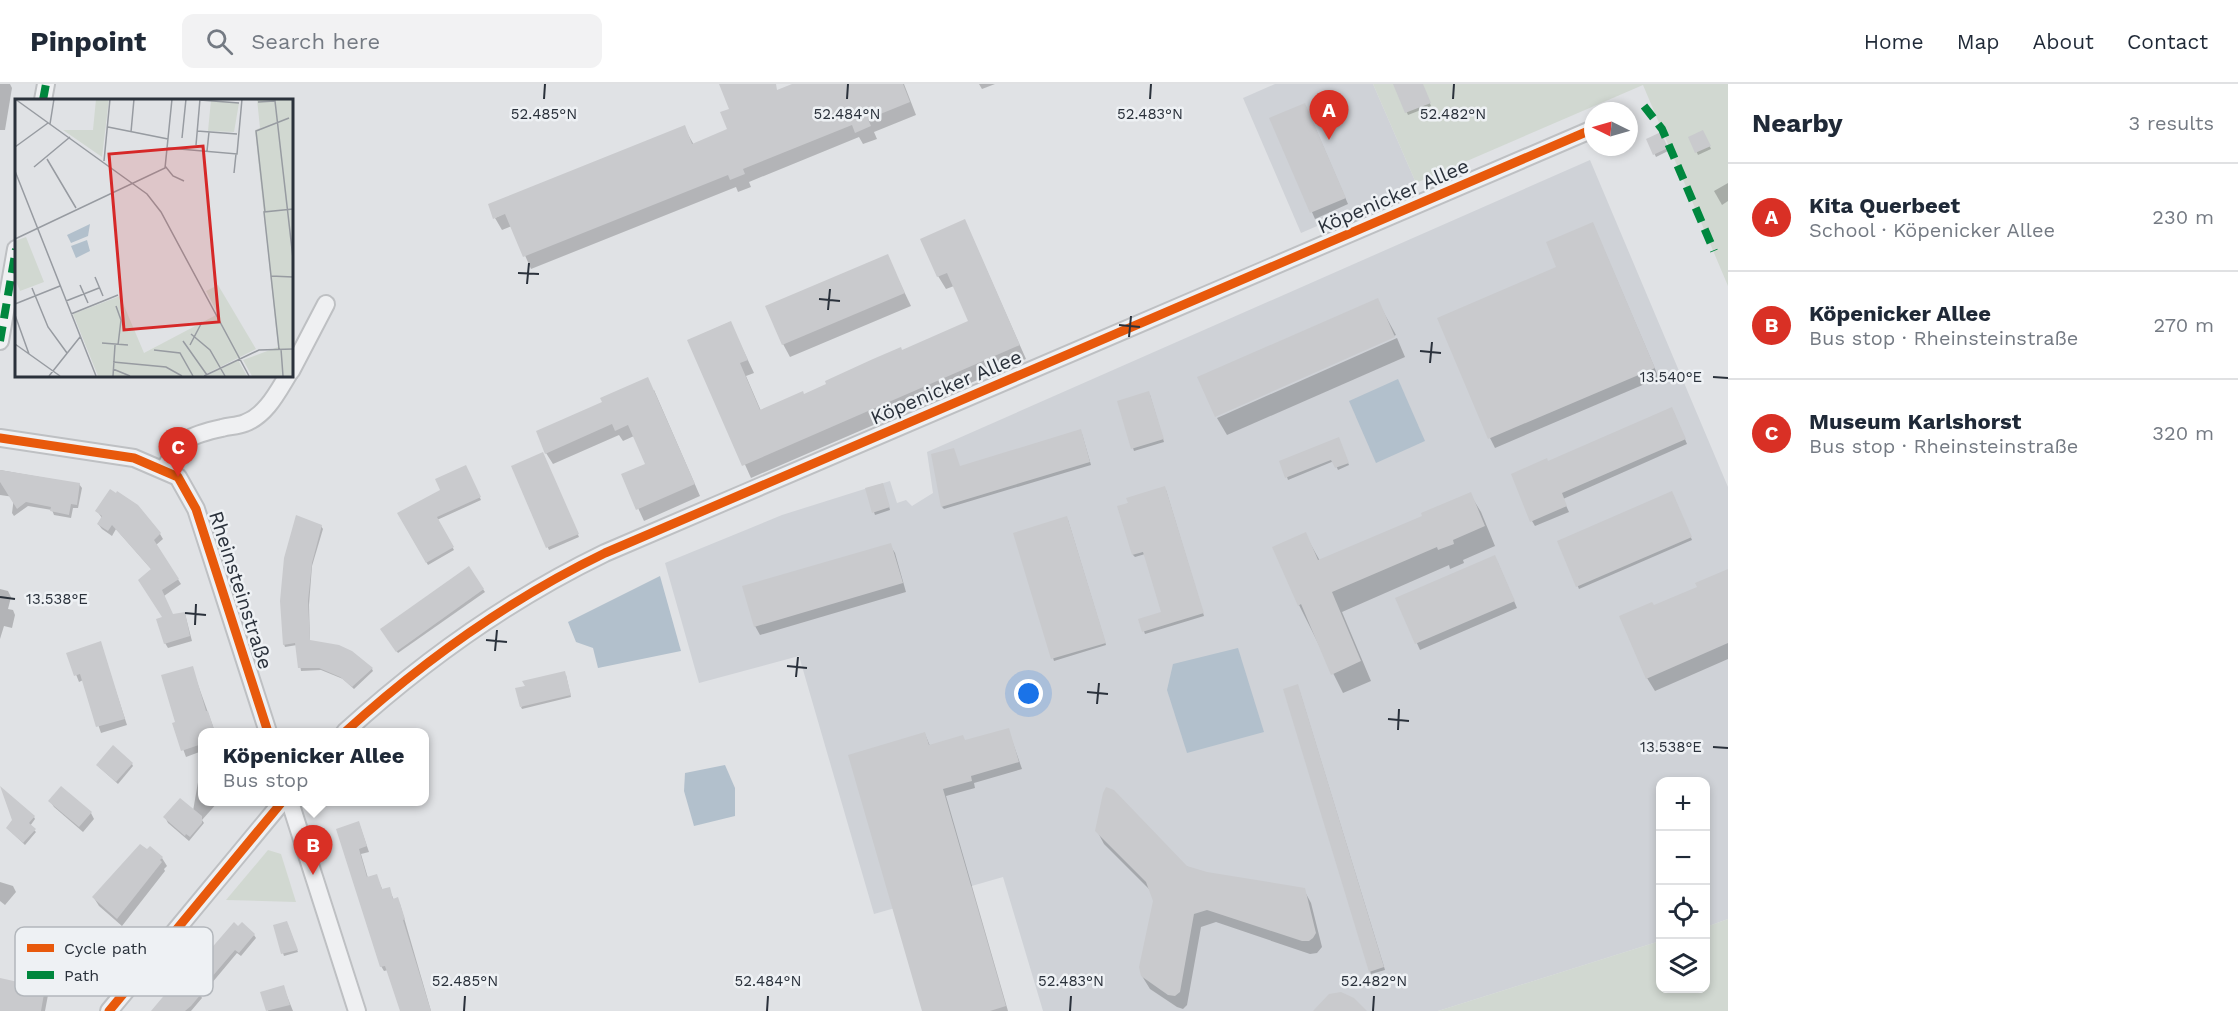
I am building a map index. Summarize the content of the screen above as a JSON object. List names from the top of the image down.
{
  "streets": {
    "street": ["Köpenicker Allee", "Rheinsteinstraße"]
  },
  "legend": ["Cycle path", "Path"],
  "north": "left",
  "page": {
    "header": "Pinpoint",
    "search": "Search here",
    "nav": [
      "Home",
      "Map",
      "About",
      "Contact"
    ],
    "heading": ["Nearby", "3 results"],
    "pins": ["A", "C", "B"],
    "list": [
      {
        "mark": "A",
        "name": "Kita Querbeet",
        "note": "School · Köpenicker Allee",
        "value": "230 m"
      },
      {
        "mark": "B",
        "name": "Köpenicker Allee",
        "note": "Bus stop · Rheinsteinstraße",
        "value": "270 m"
      },
      {
        "mark": "C",
        "name": "Museum Karlshorst",
        "note": "Bus stop · Rheinsteinstraße",
        "value": "320 m"
      }
    ],
    "popup": ["Köpenicker Allee", "Bus stop"],
    "map_buttons": ["+", "−"]
  },
  "coordinates": [
    "52.485°N",
    "52.484°N",
    "52.483°N",
    "52.482°N",
    "13.540°E",
    "13.538°E"
  ]
}
